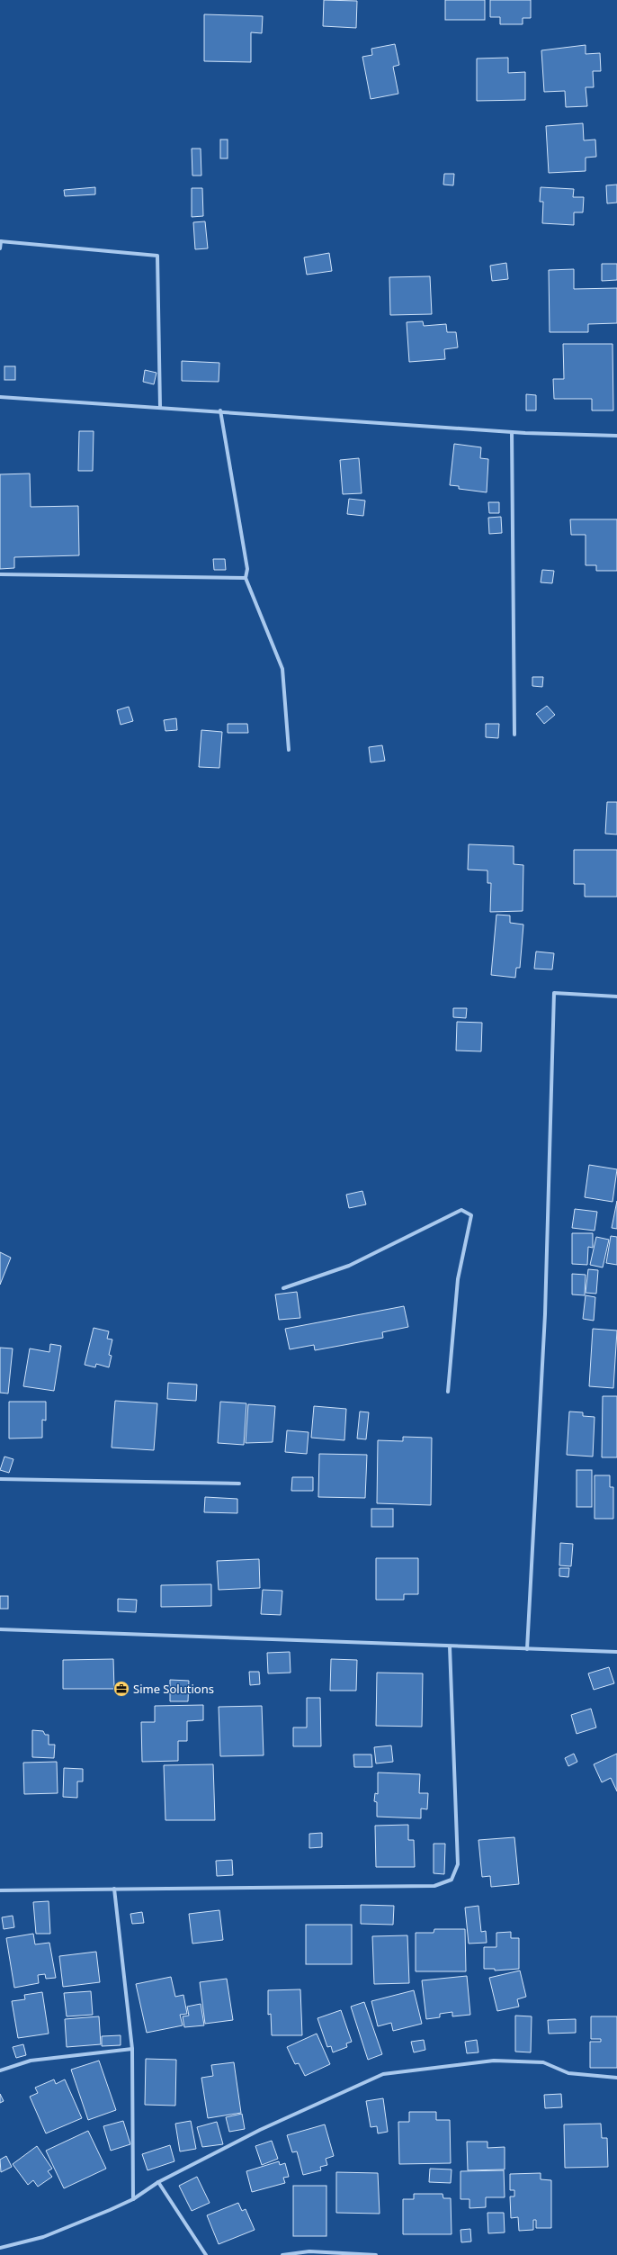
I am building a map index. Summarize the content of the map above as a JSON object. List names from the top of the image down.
{
  "places": {
    "office": ["Sime Solutions"]
  }
}
